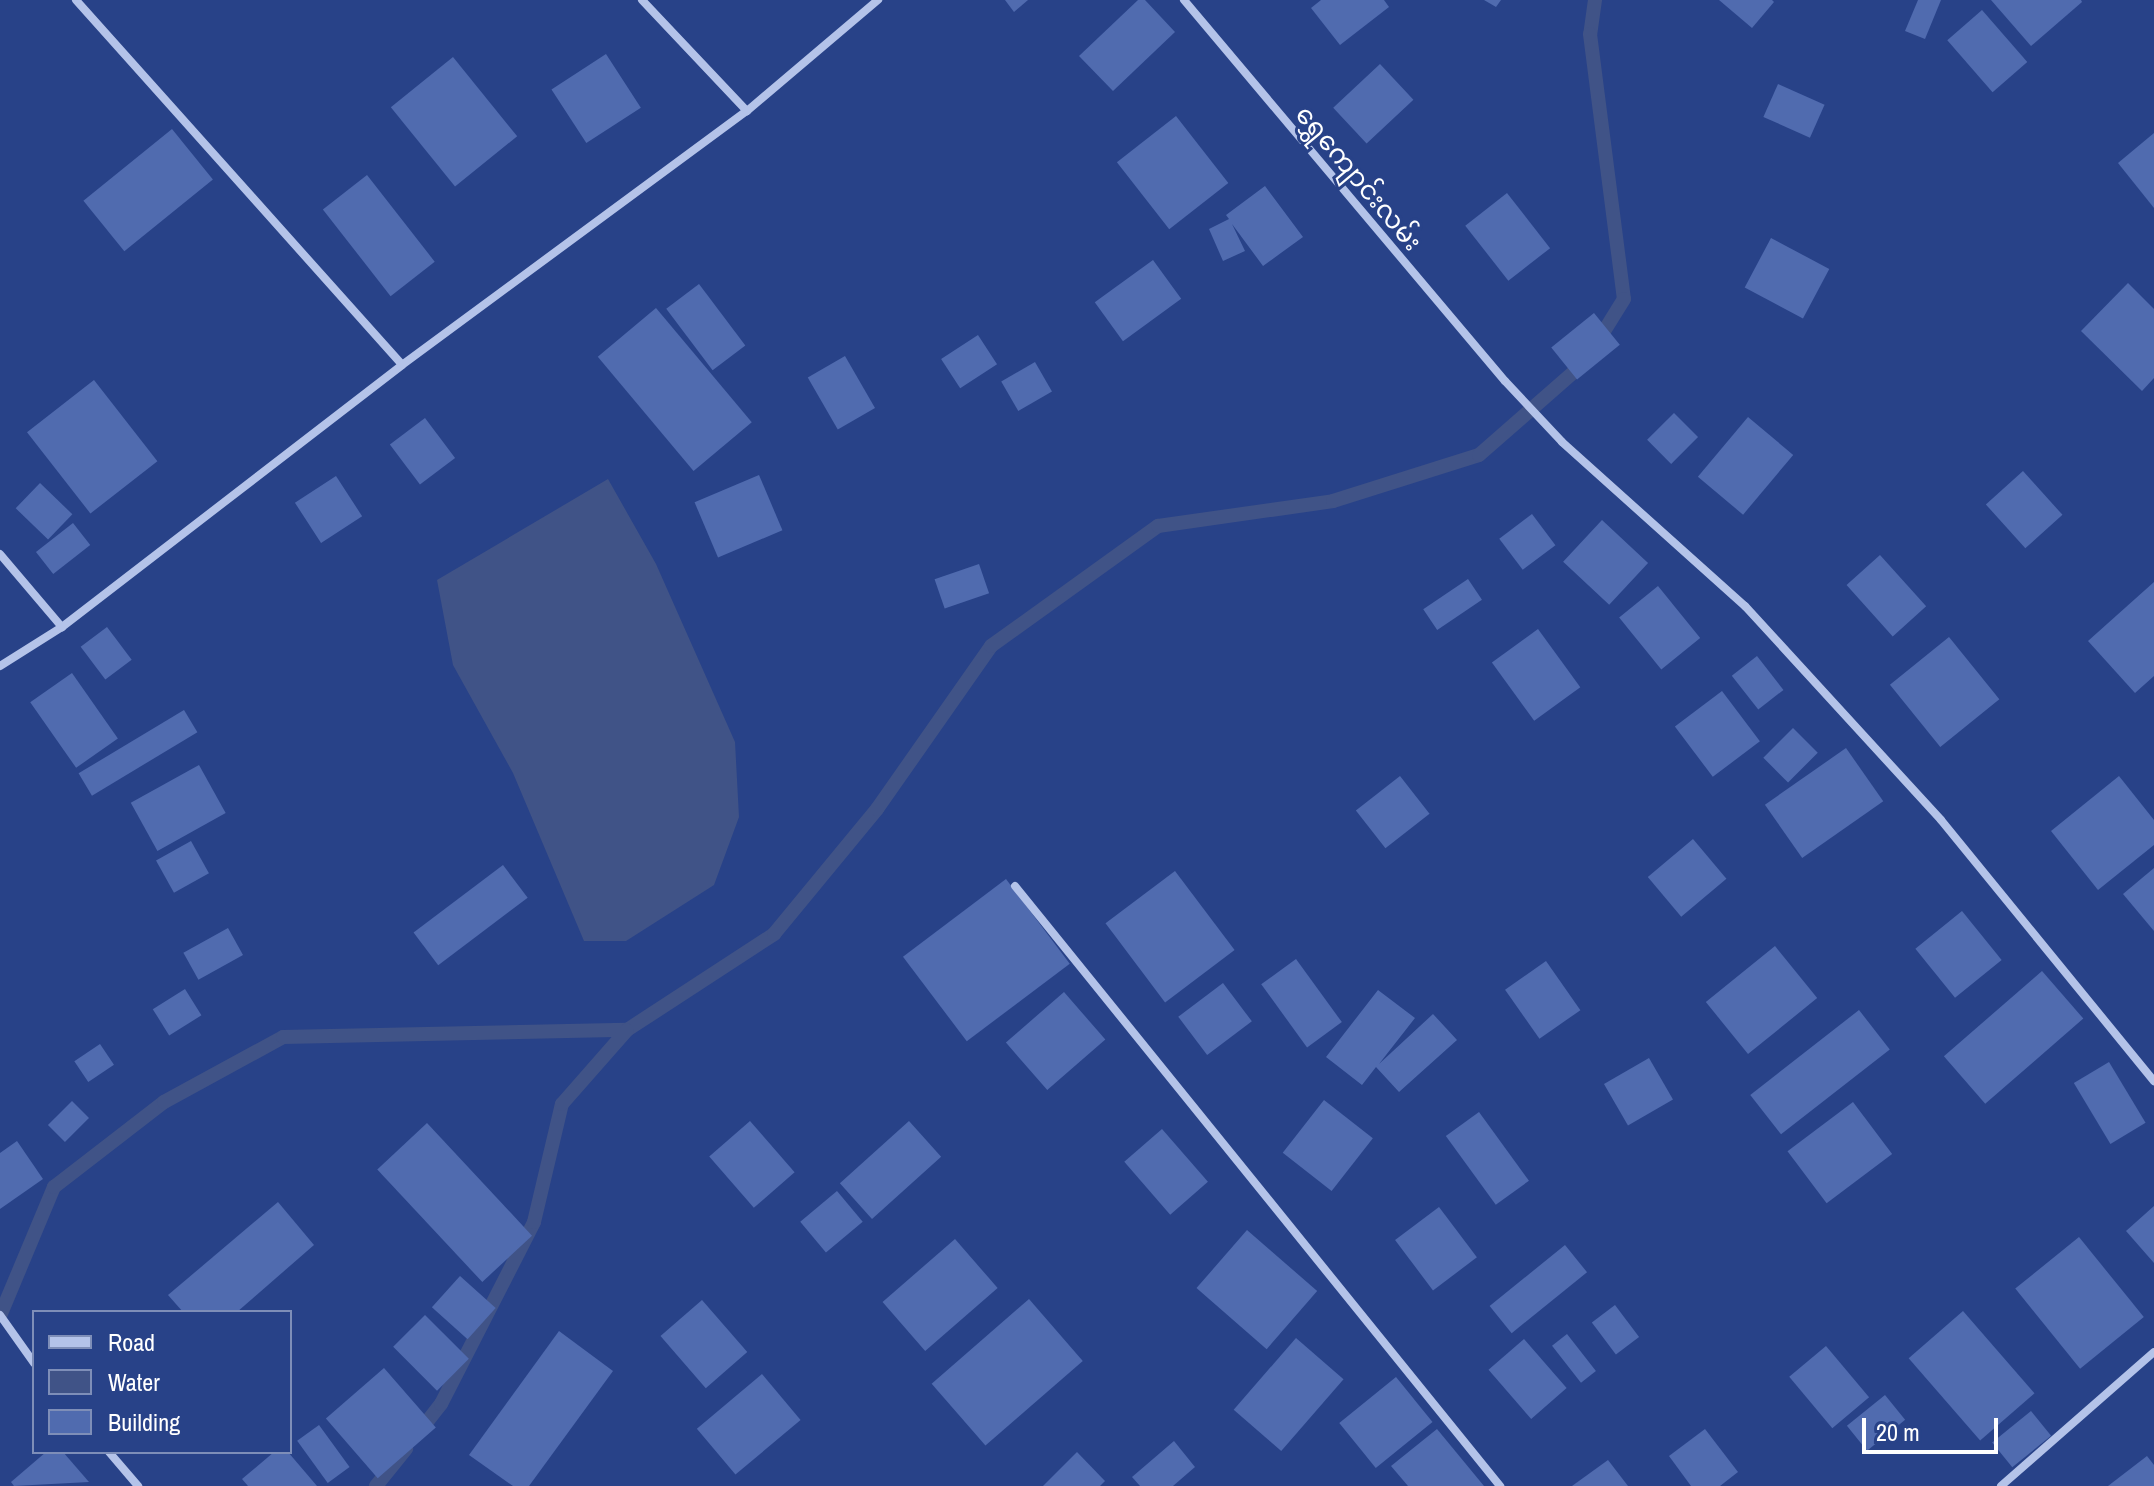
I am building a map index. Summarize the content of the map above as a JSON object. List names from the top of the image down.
{
  "streets": {
    "street": ["ရွှေကျောင်းလမ်း"]
  },
  "legend": ["Road", "Water", "Building"],
  "scale_bar": "20 m"
}
